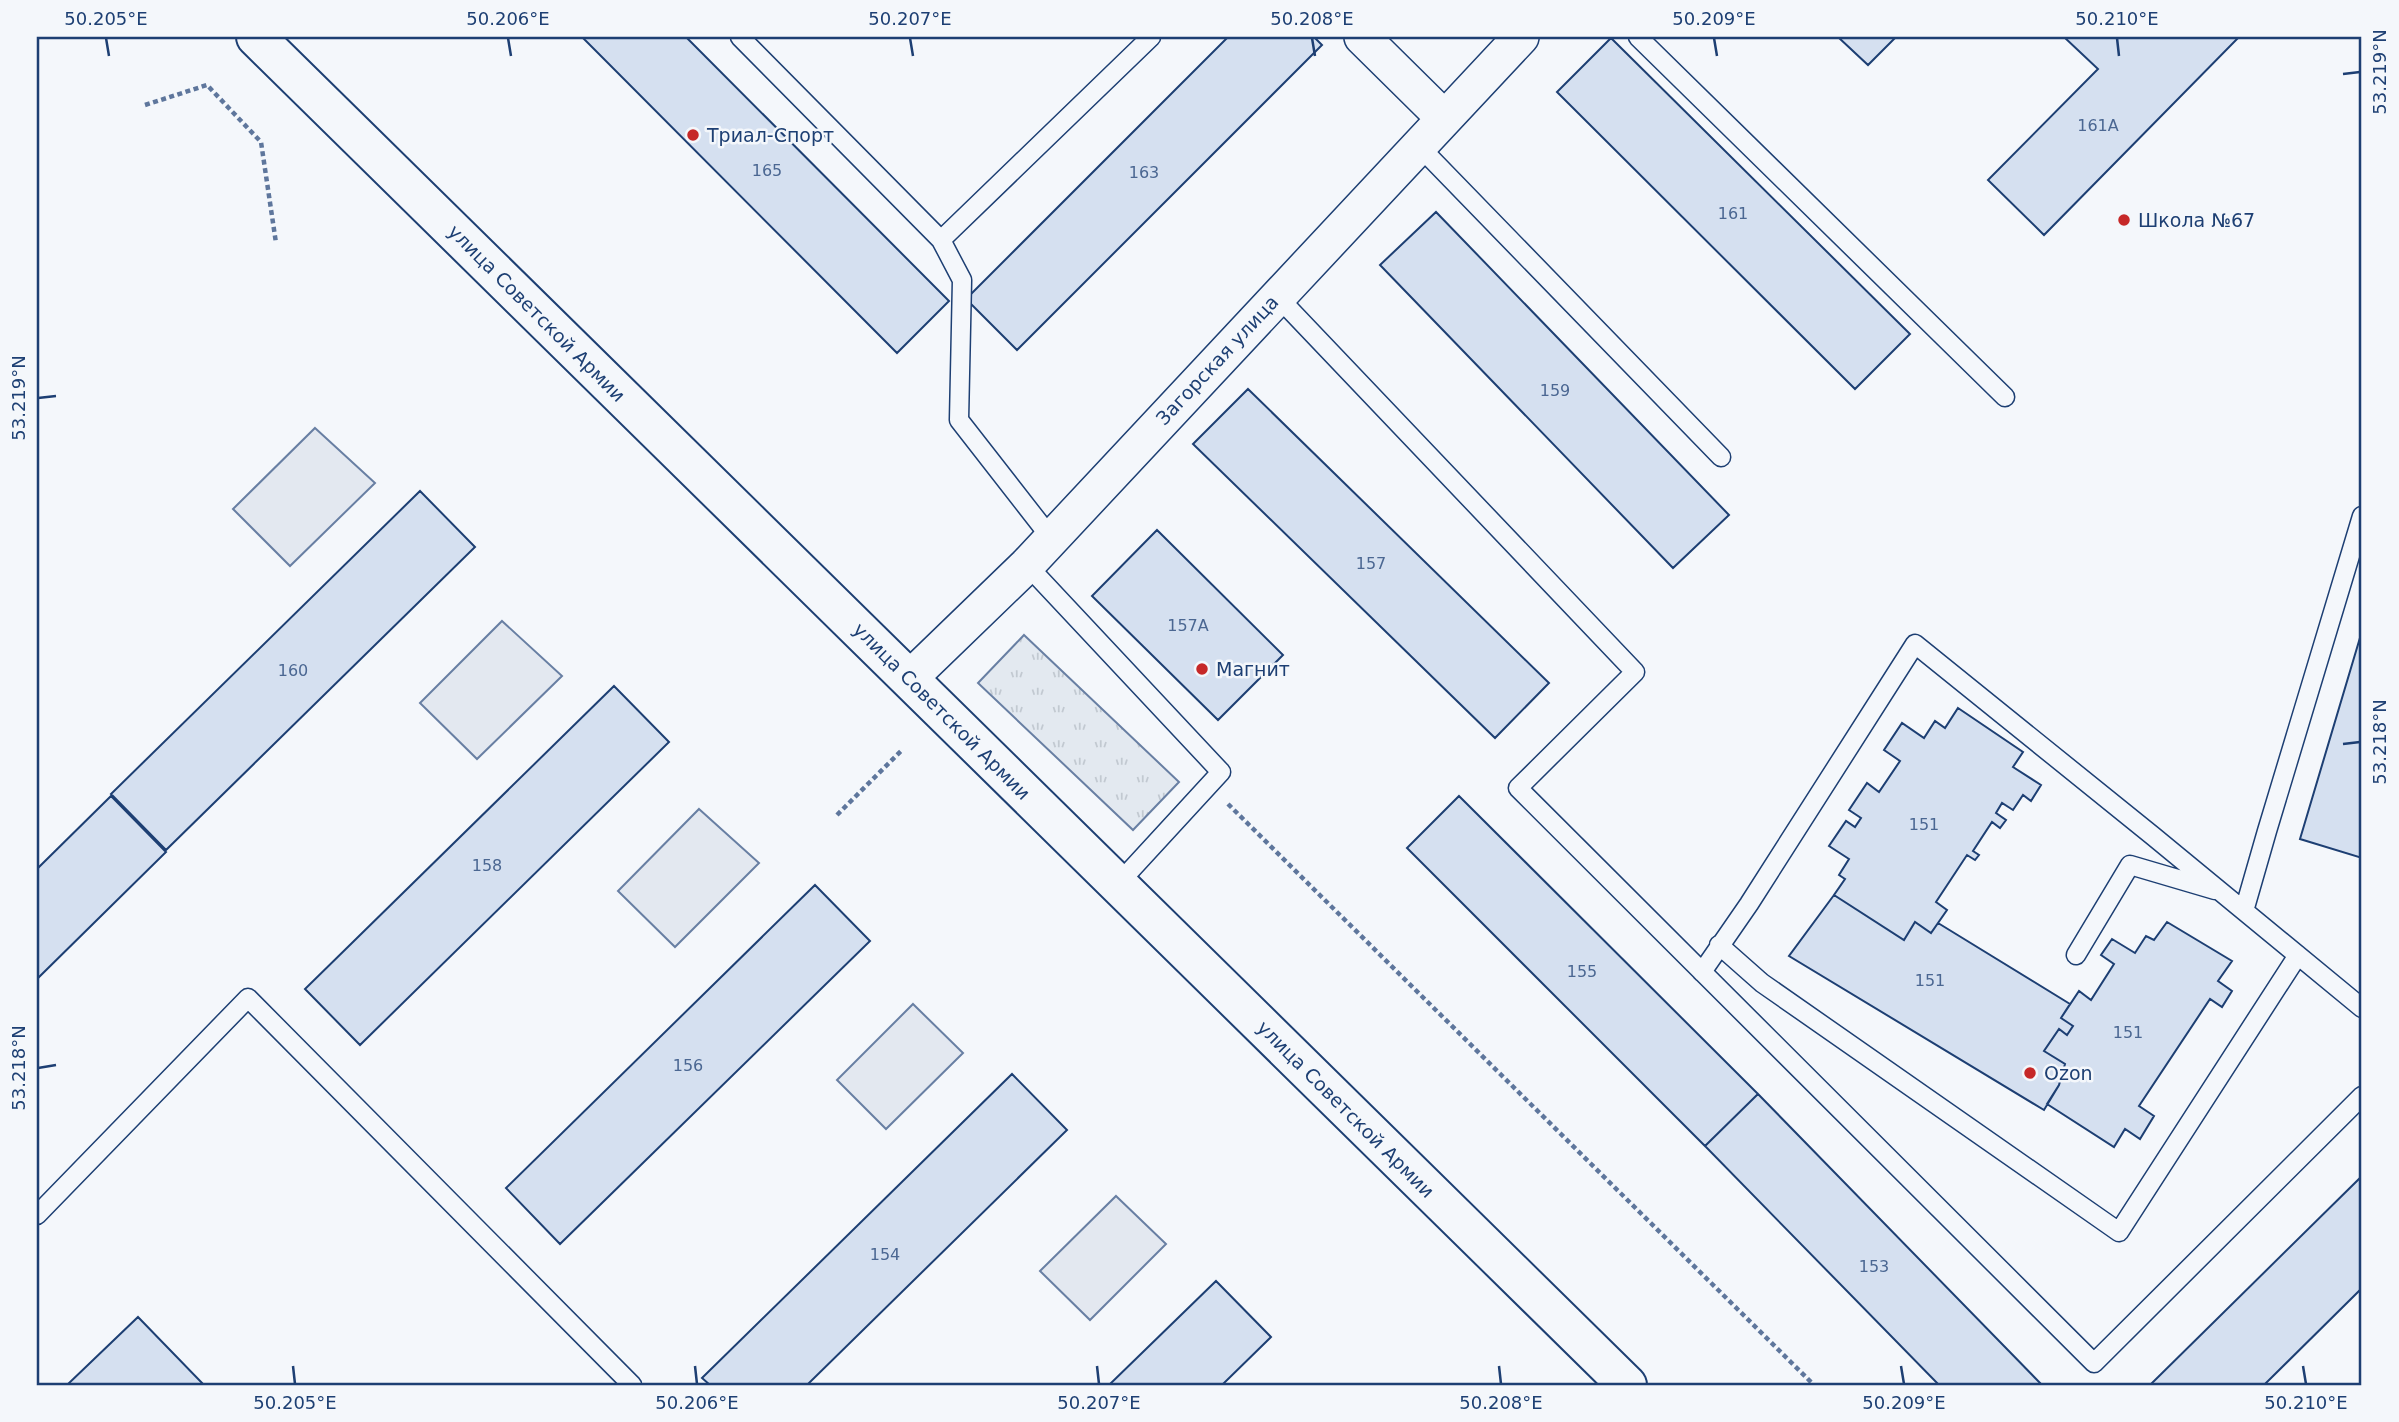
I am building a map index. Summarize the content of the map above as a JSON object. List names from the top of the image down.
{
  "streets": {
    "main road": ["улица Советской Армии"],
    "street": ["Загорская улица"]
  },
  "crossings": [
    ["улица Советской Армии", "Загорская улица"]
  ],
  "places": [
    "Триал-Спорт",
    "Школа №67",
    "Магнит",
    "Ozon"
  ],
  "house_numbers": [
    "161А",
    "165",
    "163",
    "161",
    "159",
    "157",
    "157А",
    "160",
    "151",
    "158",
    "155",
    "151",
    "151",
    "156",
    "154",
    "153"
  ],
  "coordinates": [
    "50.205°E",
    "50.206°E",
    "50.207°E",
    "50.208°E",
    "50.209°E",
    "50.210°E",
    "53.219°N",
    "53.218°N"
  ]
}
